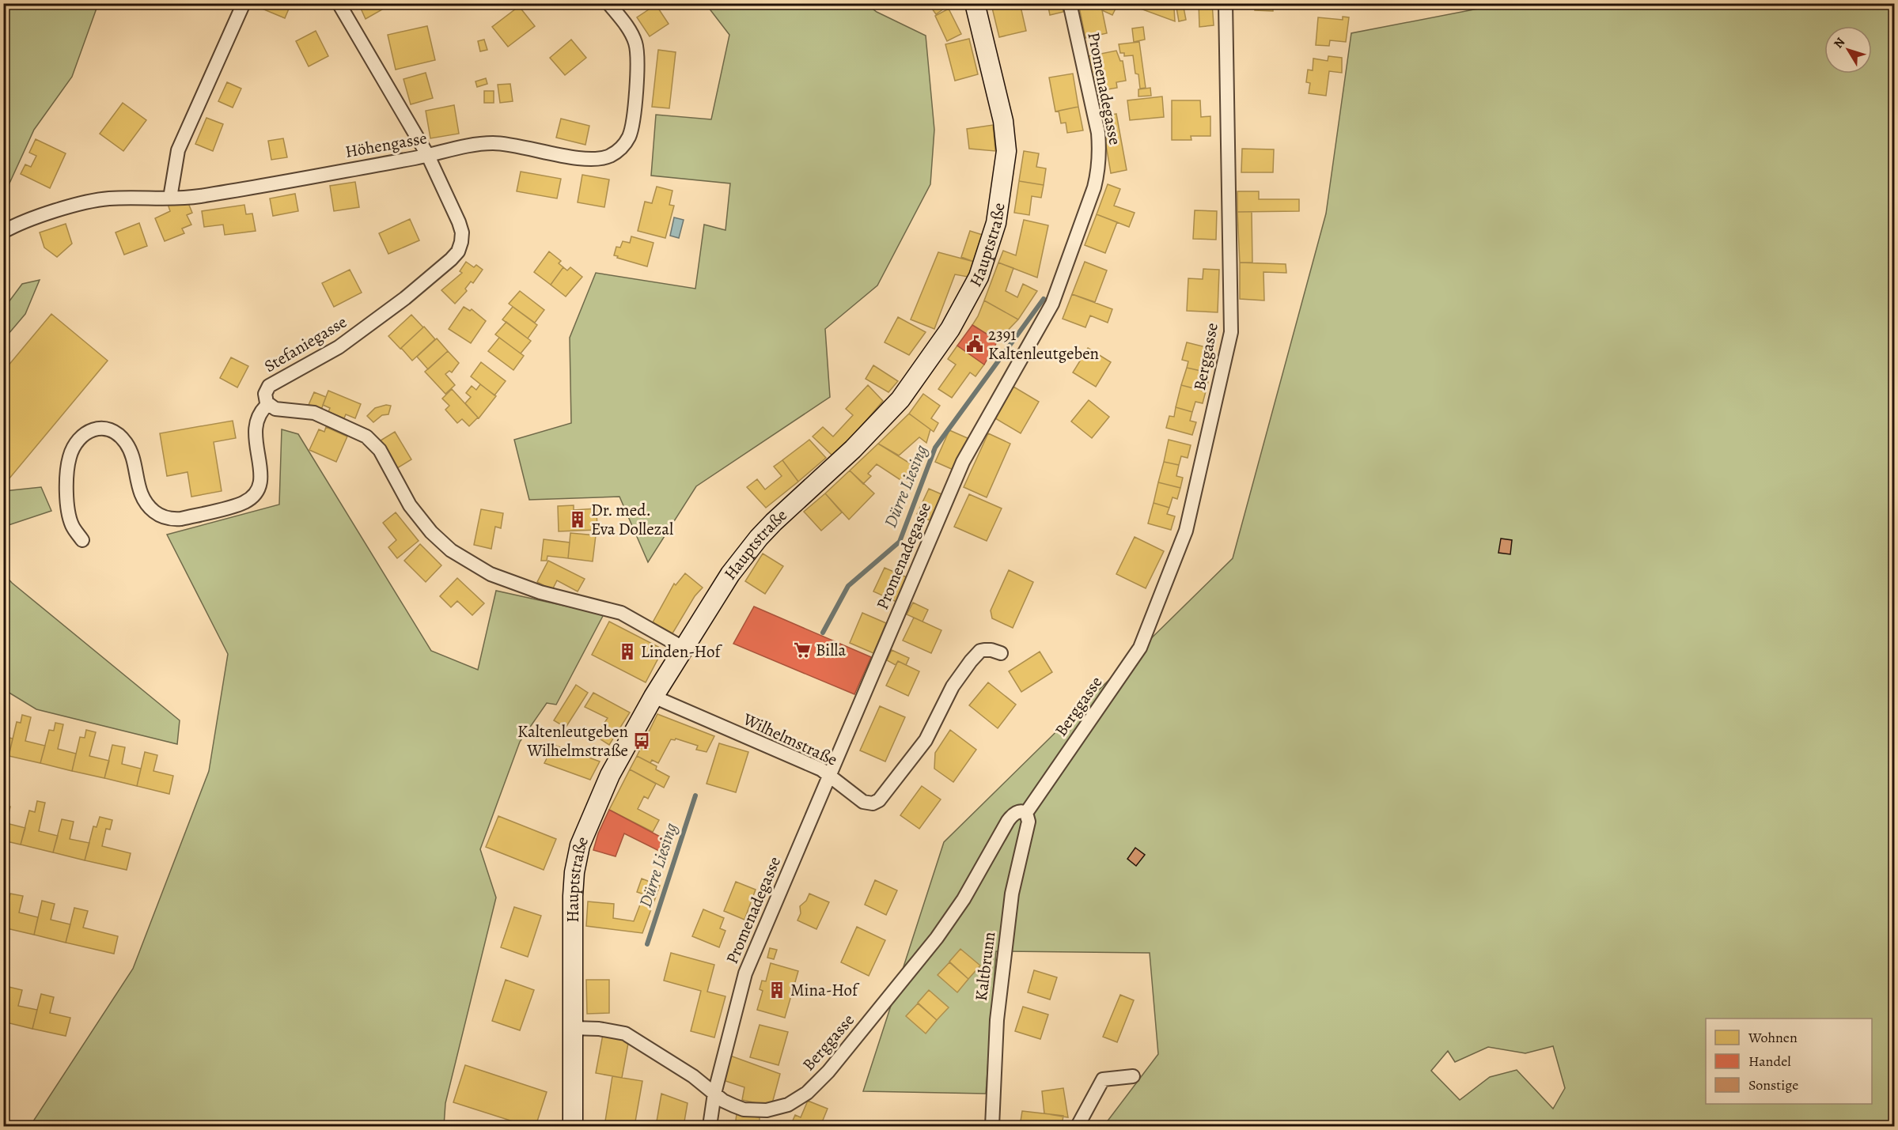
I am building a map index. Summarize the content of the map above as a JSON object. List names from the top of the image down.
{
  "streets": {
    "main road": ["Hauptstraße"],
    "street": [
      "Promenadegasse",
      "Höhengasse",
      "Stefaniegasse",
      "Berggasse",
      "Wilhelmstraße",
      "Kaltbrunn"
    ]
  },
  "crossings": [
    ["Promenadegasse", "Berggasse"],
    ["Promenadegasse", "Wilhelmstraße"],
    ["Höhengasse", "Stefaniegasse"],
    ["Hauptstraße", "Berggasse"],
    ["Hauptstraße", "Wilhelmstraße"],
    ["Berggasse", "Kaltbrunn"]
  ],
  "water": ["Dürre Liesing"],
  "places": {
    "public building": ["2391 Kaltenleutgeben"],
    "building": ["Dr. med. Eva Dollezal", "Linden-Hof", "Mina-Hof"],
    "supermarket": ["Billa"],
    "bus stop": ["Kaltenleutgeben Wilhelmstraße"]
  },
  "legend": ["Wohnen", "Handel", "Sonstige"],
  "north": "top left"
}
